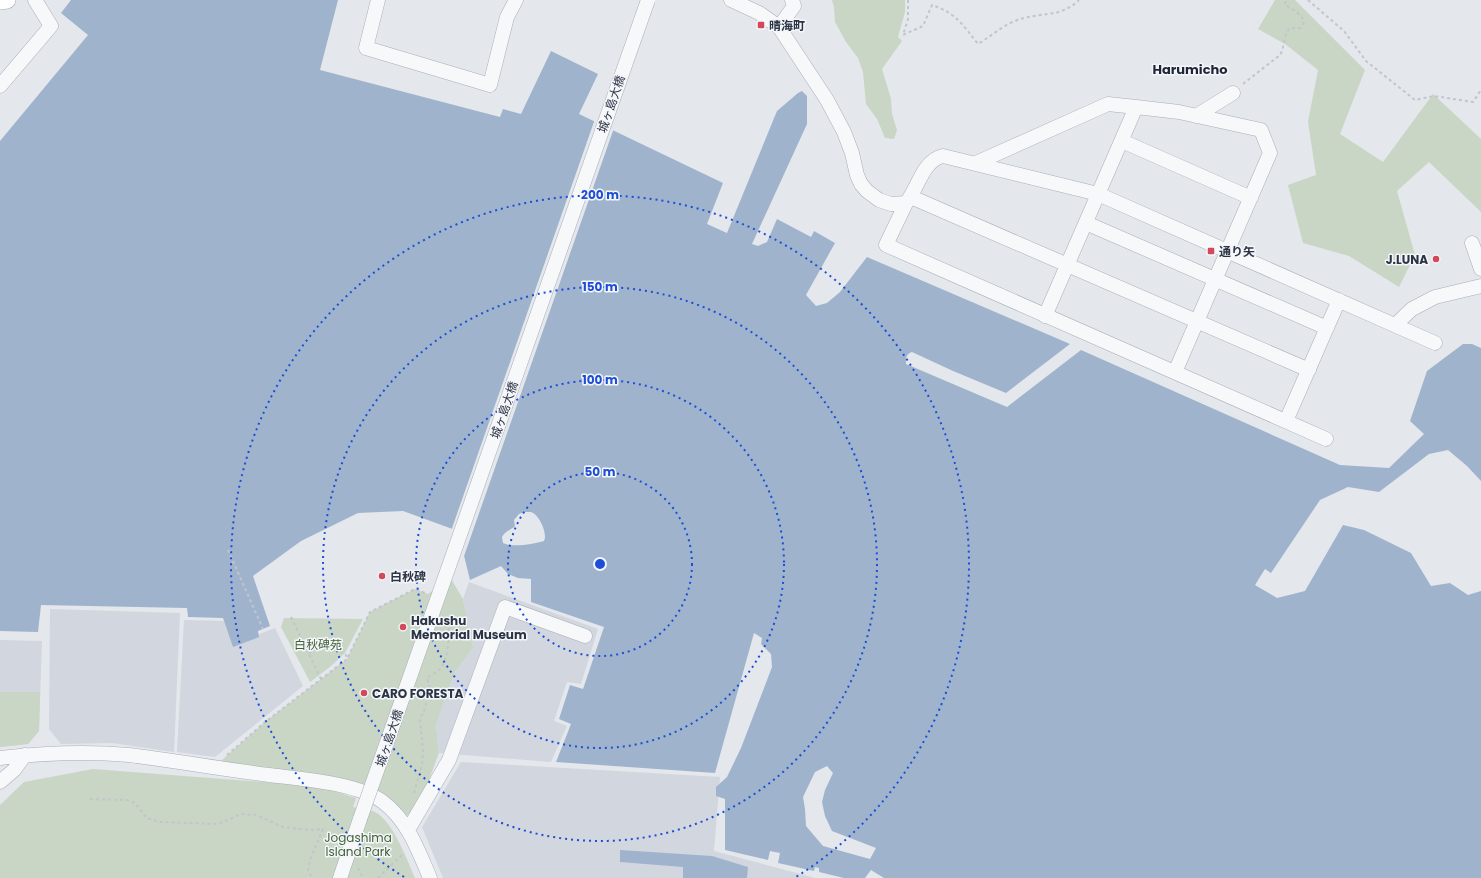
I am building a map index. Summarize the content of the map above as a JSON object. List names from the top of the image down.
{
  "streets": {
    "street": ["城ヶ島大橋"]
  },
  "districts": ["Harumicho"],
  "parks": ["白秋碑苑", "Jogashima Island Park"],
  "places": {
    "transit": ["晴海町", "通り矢"],
    "other": [
      "J.LUNA",
      "白秋碑",
      "Hakushu Memorial Museum",
      "CARO FORESTA"
    ]
  },
  "rings": [
    "200 m",
    "150 m",
    "100 m",
    "50 m"
  ]
}
